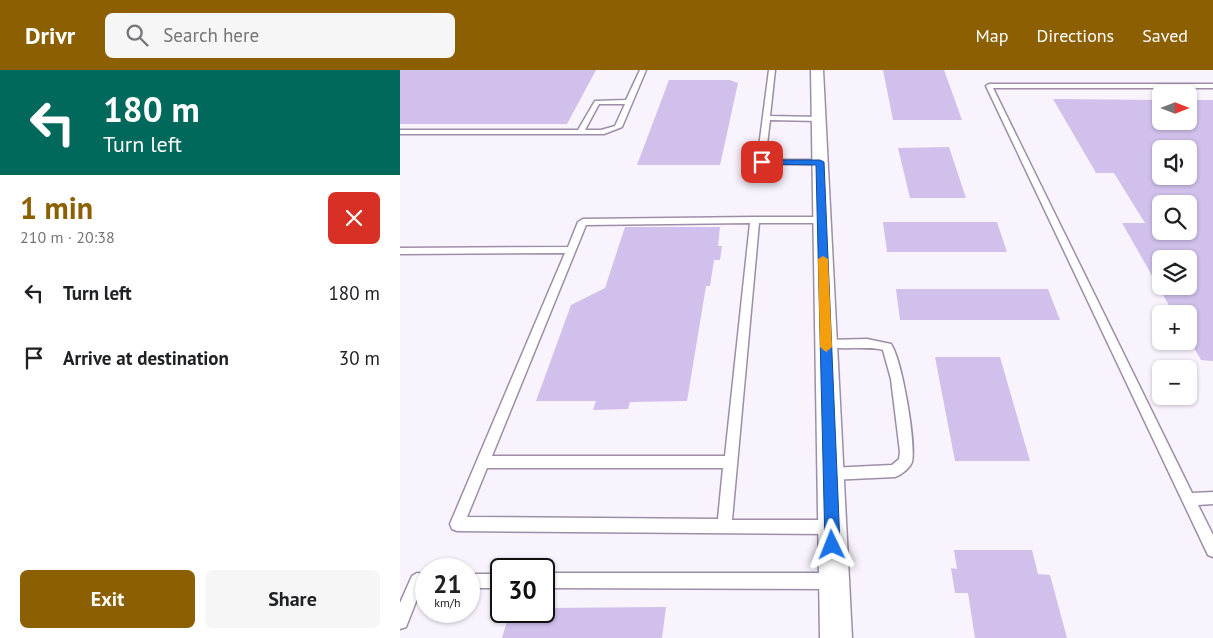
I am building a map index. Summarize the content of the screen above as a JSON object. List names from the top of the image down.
{
  "north": "right",
  "page": {
    "header": "Drivr",
    "search": "Search here",
    "nav": ["Map", "Directions", "Saved"],
    "turn": ["180 m", "Turn left"],
    "map_buttons": ["+", "−"],
    "heading": ["1 min", "210 m · 20:38"],
    "list": [
      {
        "name": "Turn left",
        "value": "180 m"
      },
      {
        "name": "Arrive at destination",
        "value": "30 m"
      }
    ],
    "speed": "21 km/h",
    "limit": "30",
    "buttons": ["Exit", "Share"]
  }
}
